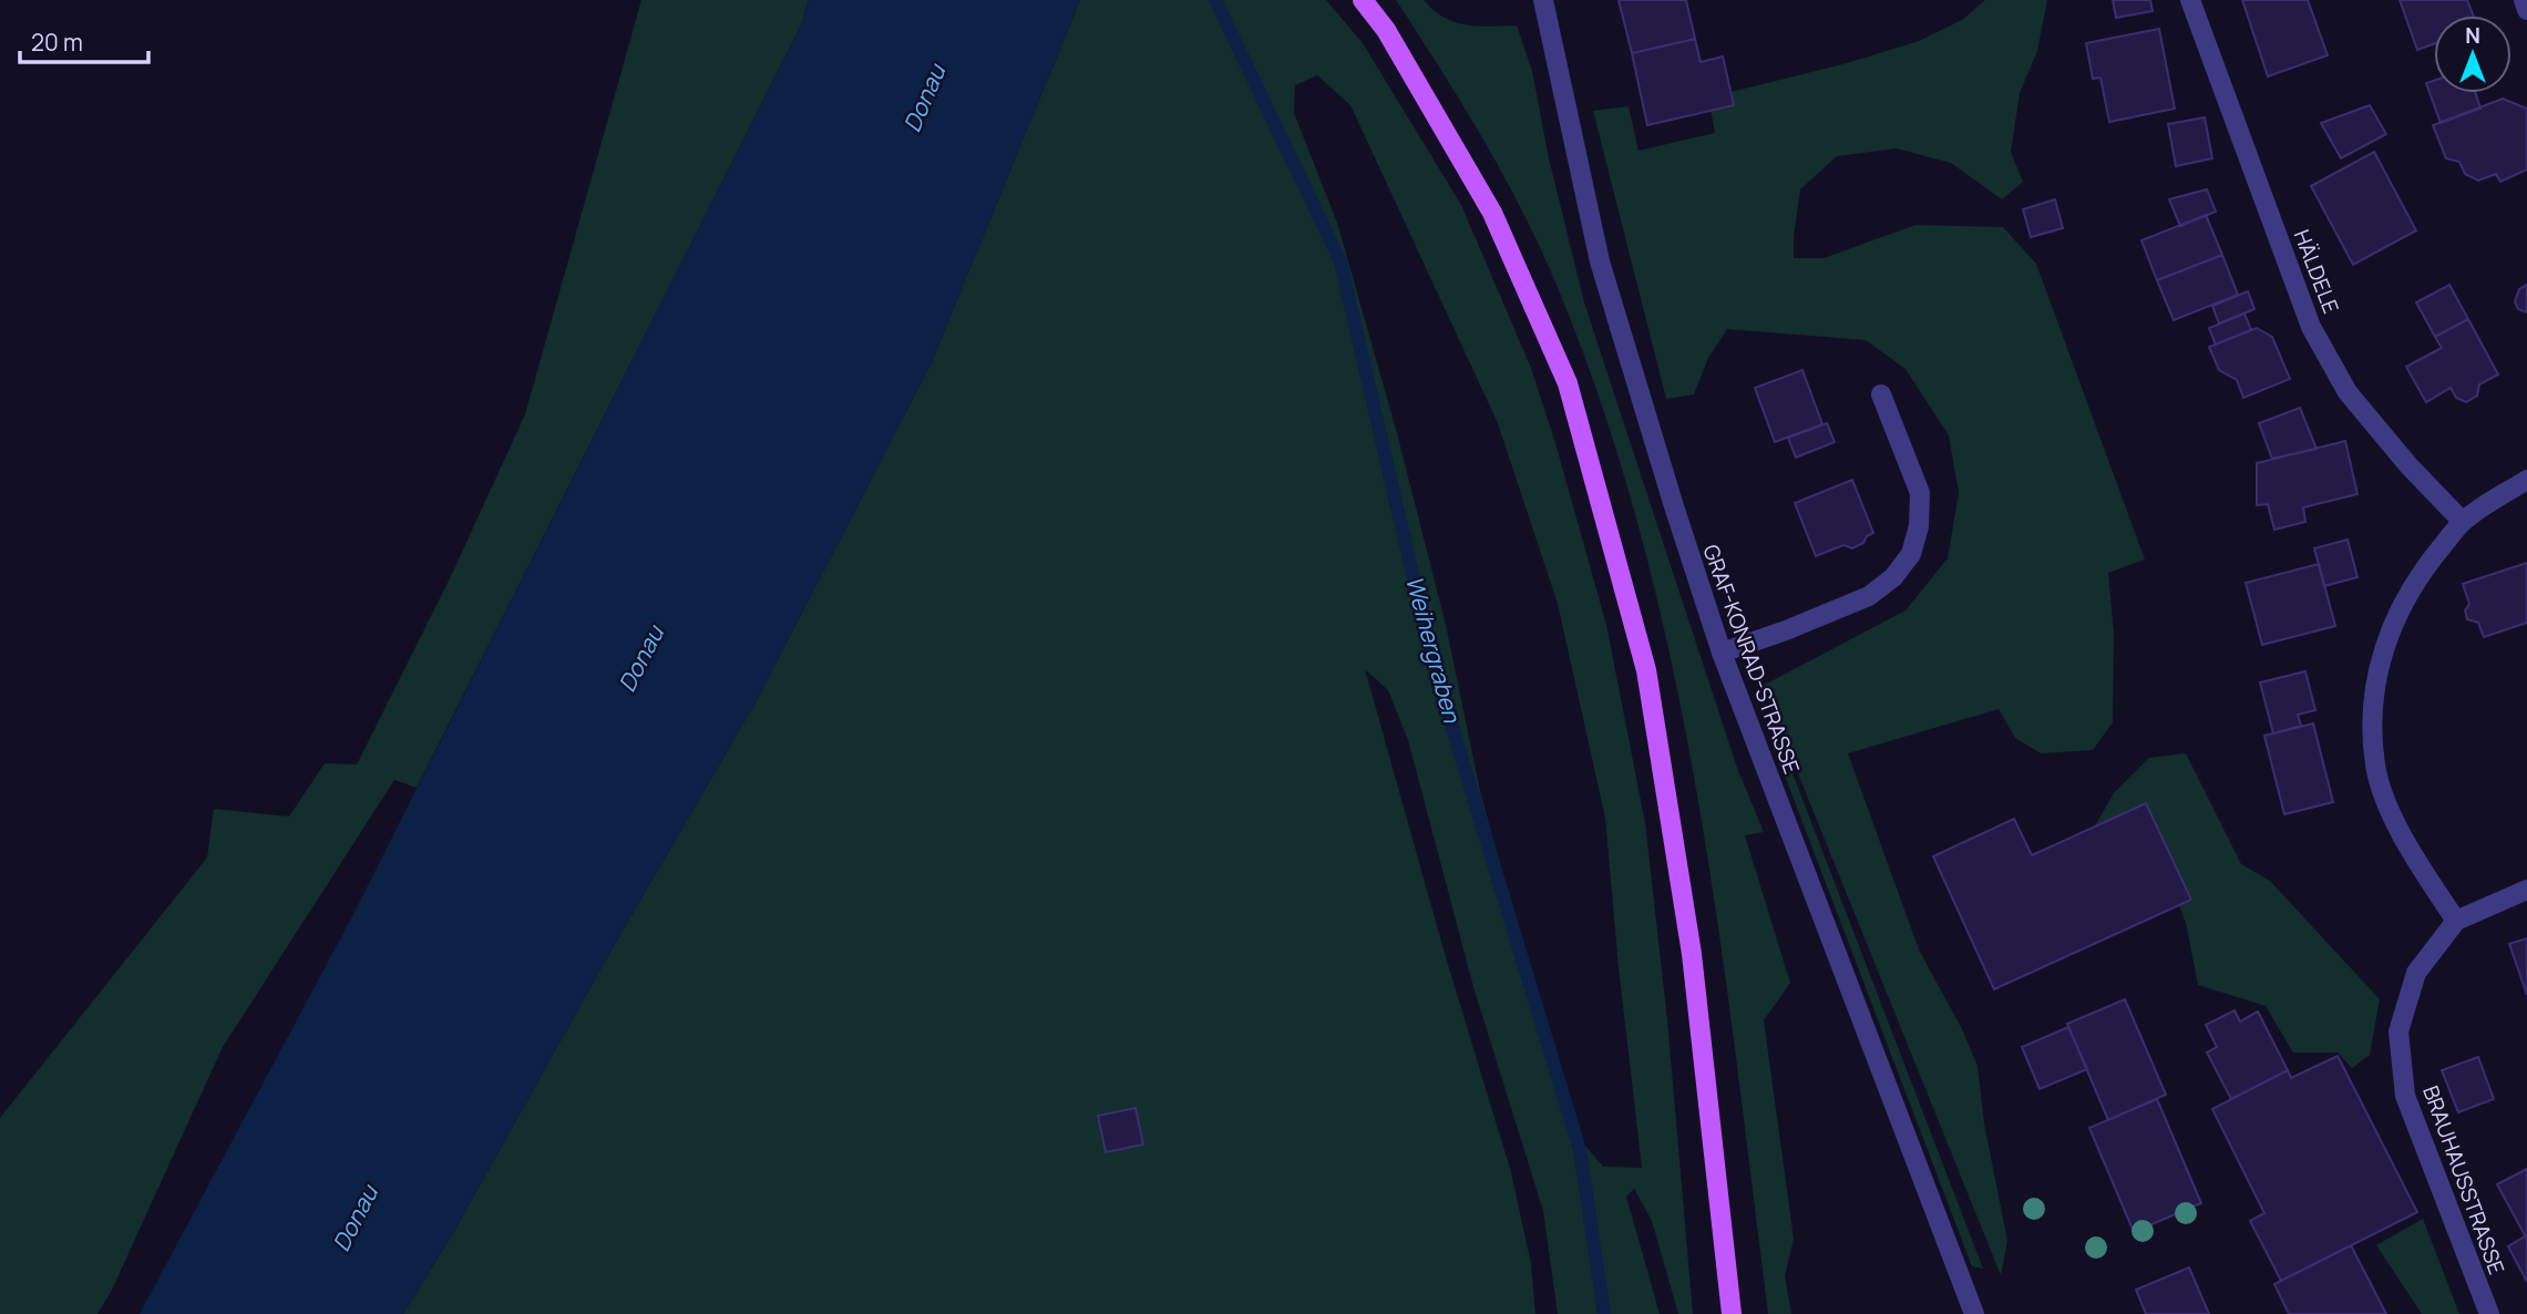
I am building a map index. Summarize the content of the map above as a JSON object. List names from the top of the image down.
{
  "streets": {
    "street": ["HÄLDELE", "GRAF-KONRAD-STRASSE", "BRAUHAUSSTRASSE"]
  },
  "water": ["Donau", "Weihergraben"],
  "scale_bar": "20 m",
  "north": "top"
}
